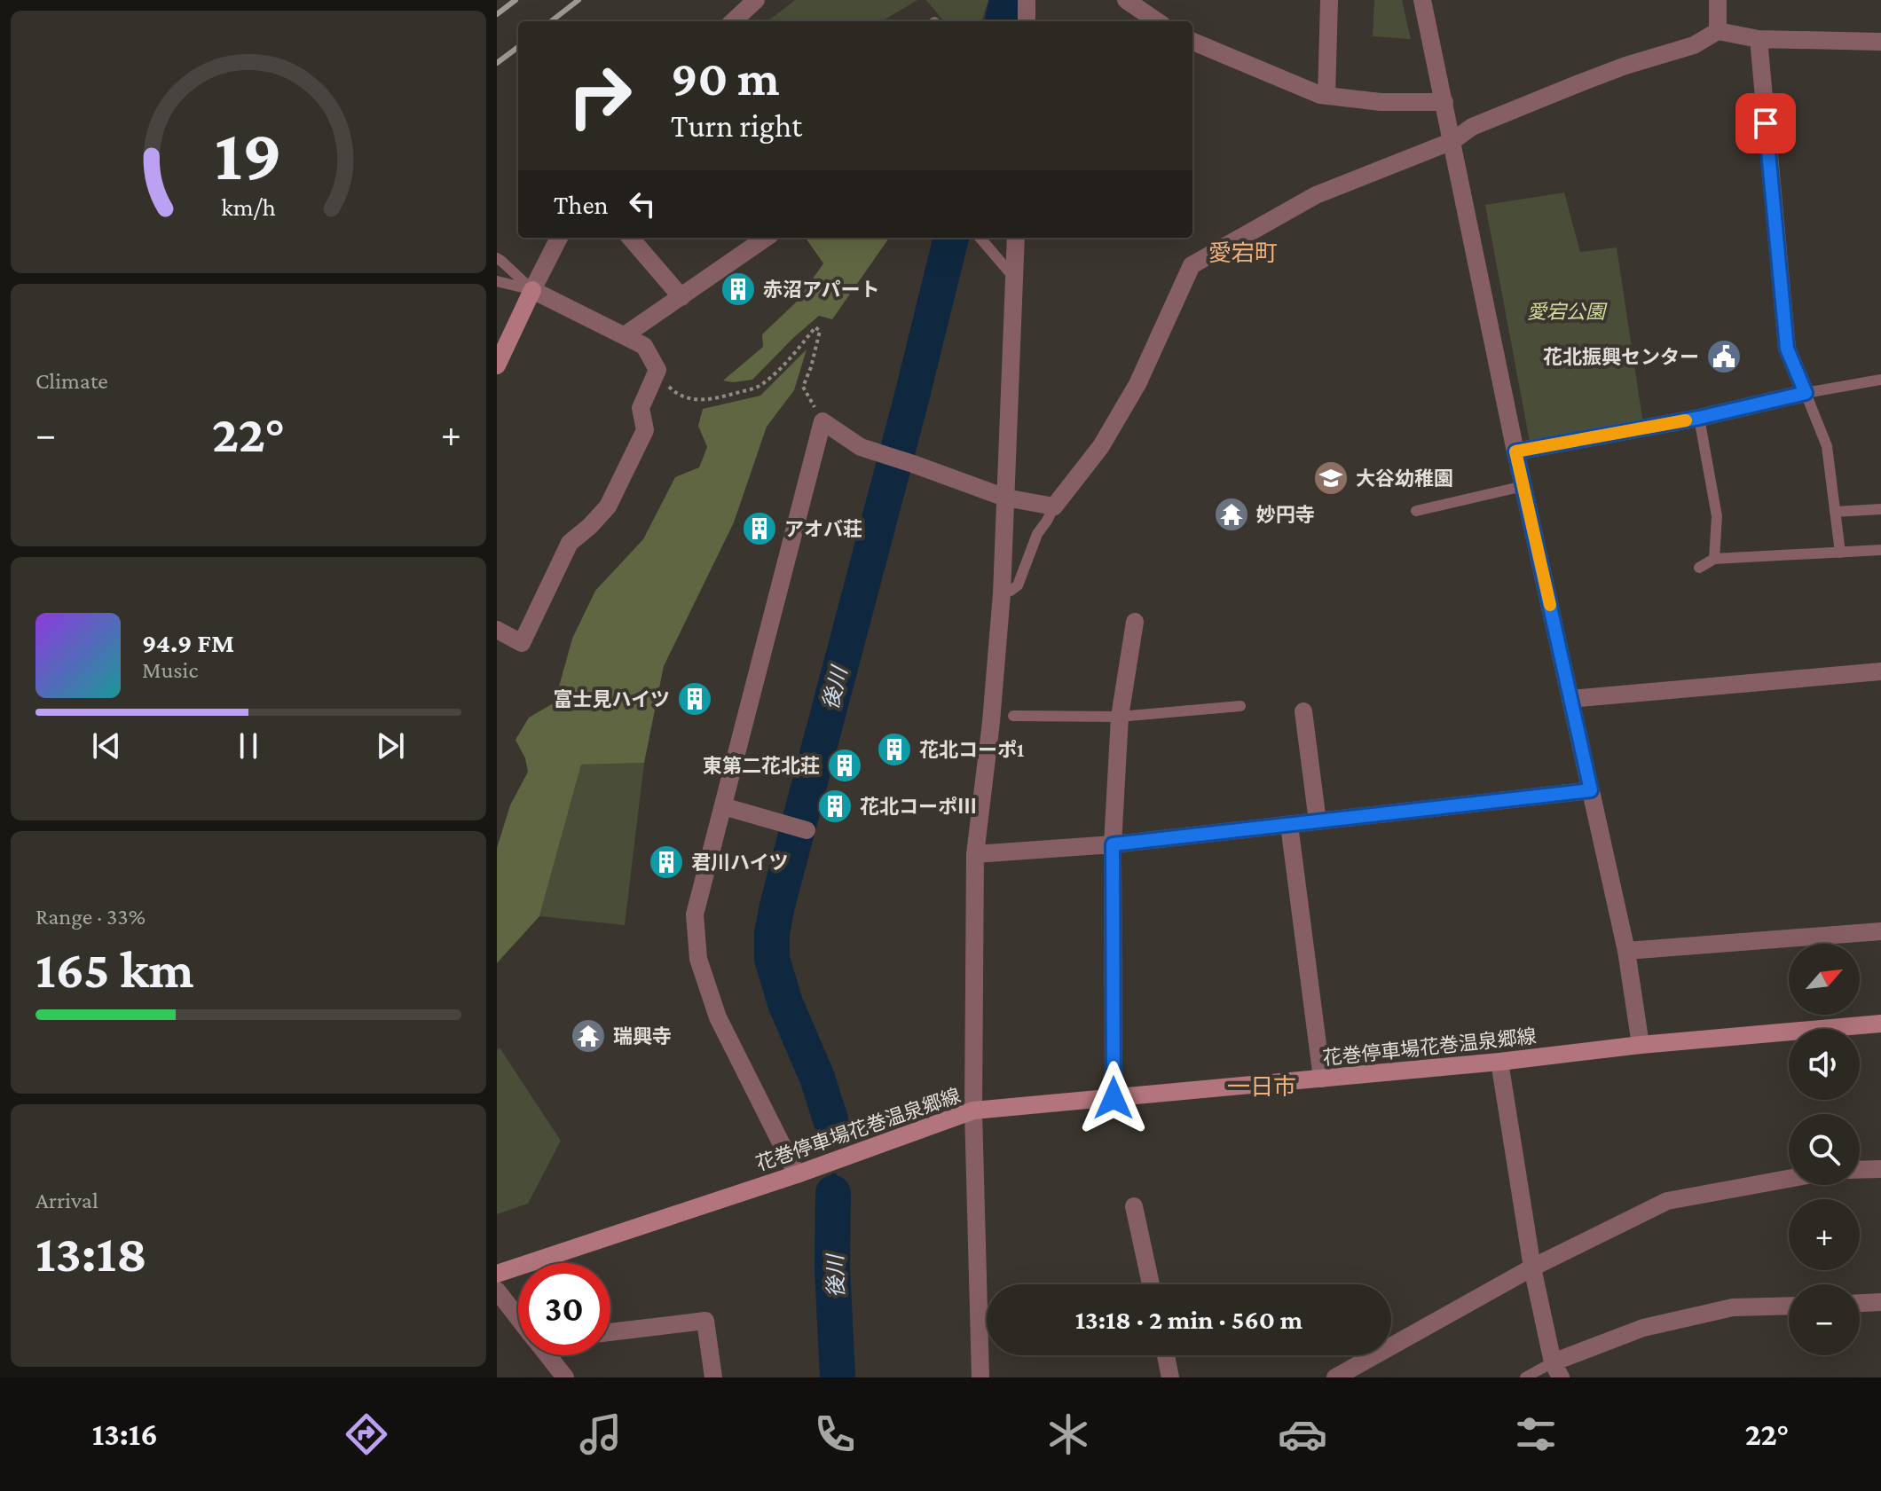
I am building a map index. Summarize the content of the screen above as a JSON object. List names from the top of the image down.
{
  "streets": {
    "main road": ["花巻停車場花巻温泉郷線"]
  },
  "districts": ["愛宕町", "一日市"],
  "water": ["後川"],
  "parks": ["愛宕公園"],
  "places": {
    "building": [
      "赤沼アパート",
      "アオバ荘",
      "富士見ハイツ",
      "花北コーポ1",
      "東第二花北荘",
      "花北コーポⅢ",
      "君川ハイツ"
    ],
    "public building": ["花北振興センター"],
    "school or university": ["大谷幼稚園"],
    "temple": ["妙円寺", "瑞興寺"]
  },
  "north": "top right",
  "page": {
    "turn": ["90 m", "Turn right"],
    "then": "Then",
    "tile": [
      "Climate",
      ["Range · 33%", "165 km"],
      ["Arrival", "13:18"]
    ],
    "heat": ["−", "22°", "+"],
    "song": ["94.9 FM", "Music"],
    "map_buttons": ["+", "−"],
    "limit": "30",
    "trip": "13:18 · 2 min · 560 m",
    "tabs": ["13:16", "22°"],
    "gauge": ["19", "km/h"]
  }
}
